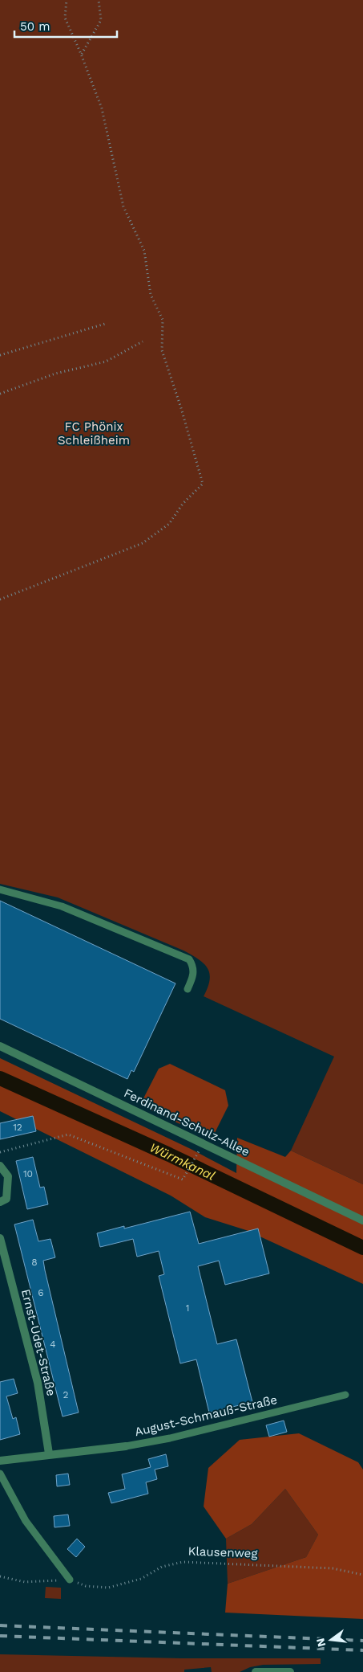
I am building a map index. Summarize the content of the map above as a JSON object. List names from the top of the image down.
{
  "streets": {
    "street": ["Ferdinand-Schulz-Allee", "Ernst-Udet-Straße", "August-Schmauß-Straße"],
    "path": ["Klausenweg"]
  },
  "crossings": [
    ["Ernst-Udet-Straße", "August-Schmauß-Straße"]
  ],
  "water": ["Würmkanal"],
  "parks": ["FC Phönix Schleißheim"],
  "house_numbers": [
    "12",
    "10",
    "8",
    "6",
    "1",
    "4",
    "2"
  ],
  "scale_bar": "50 m",
  "north": "left"
}
